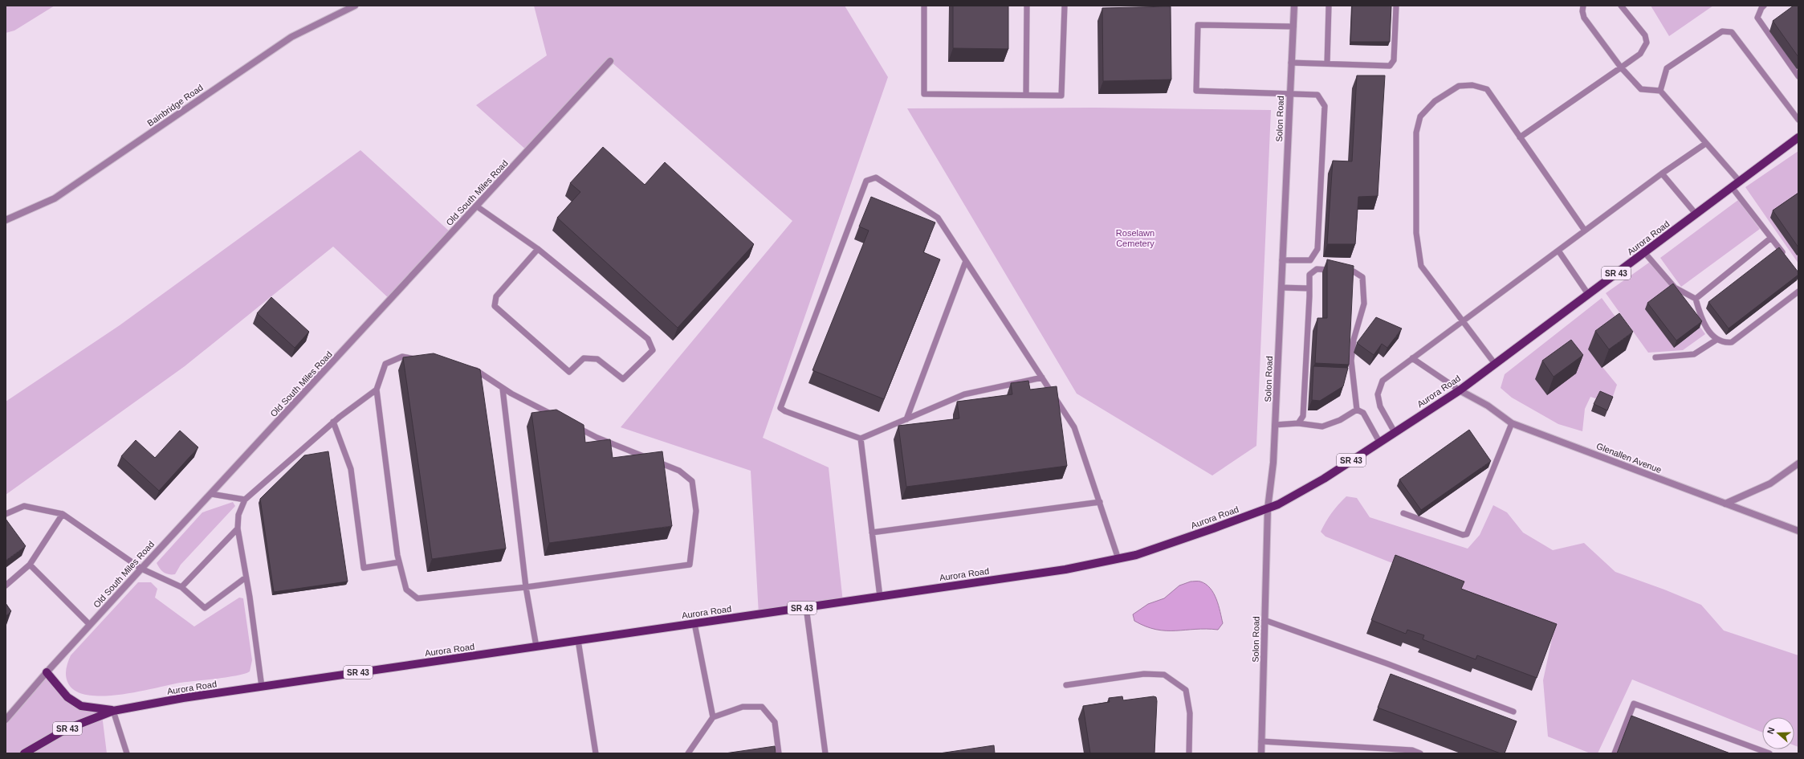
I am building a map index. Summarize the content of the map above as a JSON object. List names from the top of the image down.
{
  "streets": {
    "main road": ["Aurora Road", "SR 43"],
    "street": [
      "Bainbridge Road",
      "Solon Road",
      "Old South Miles Road",
      "Glenallen Avenue"
    ]
  },
  "crossings": [
    ["Solon Road", "Aurora Road"],
    ["Aurora Road", "Glenallen Avenue"]
  ],
  "parks": ["Roselawn Cemetery"],
  "north": "left"
}
